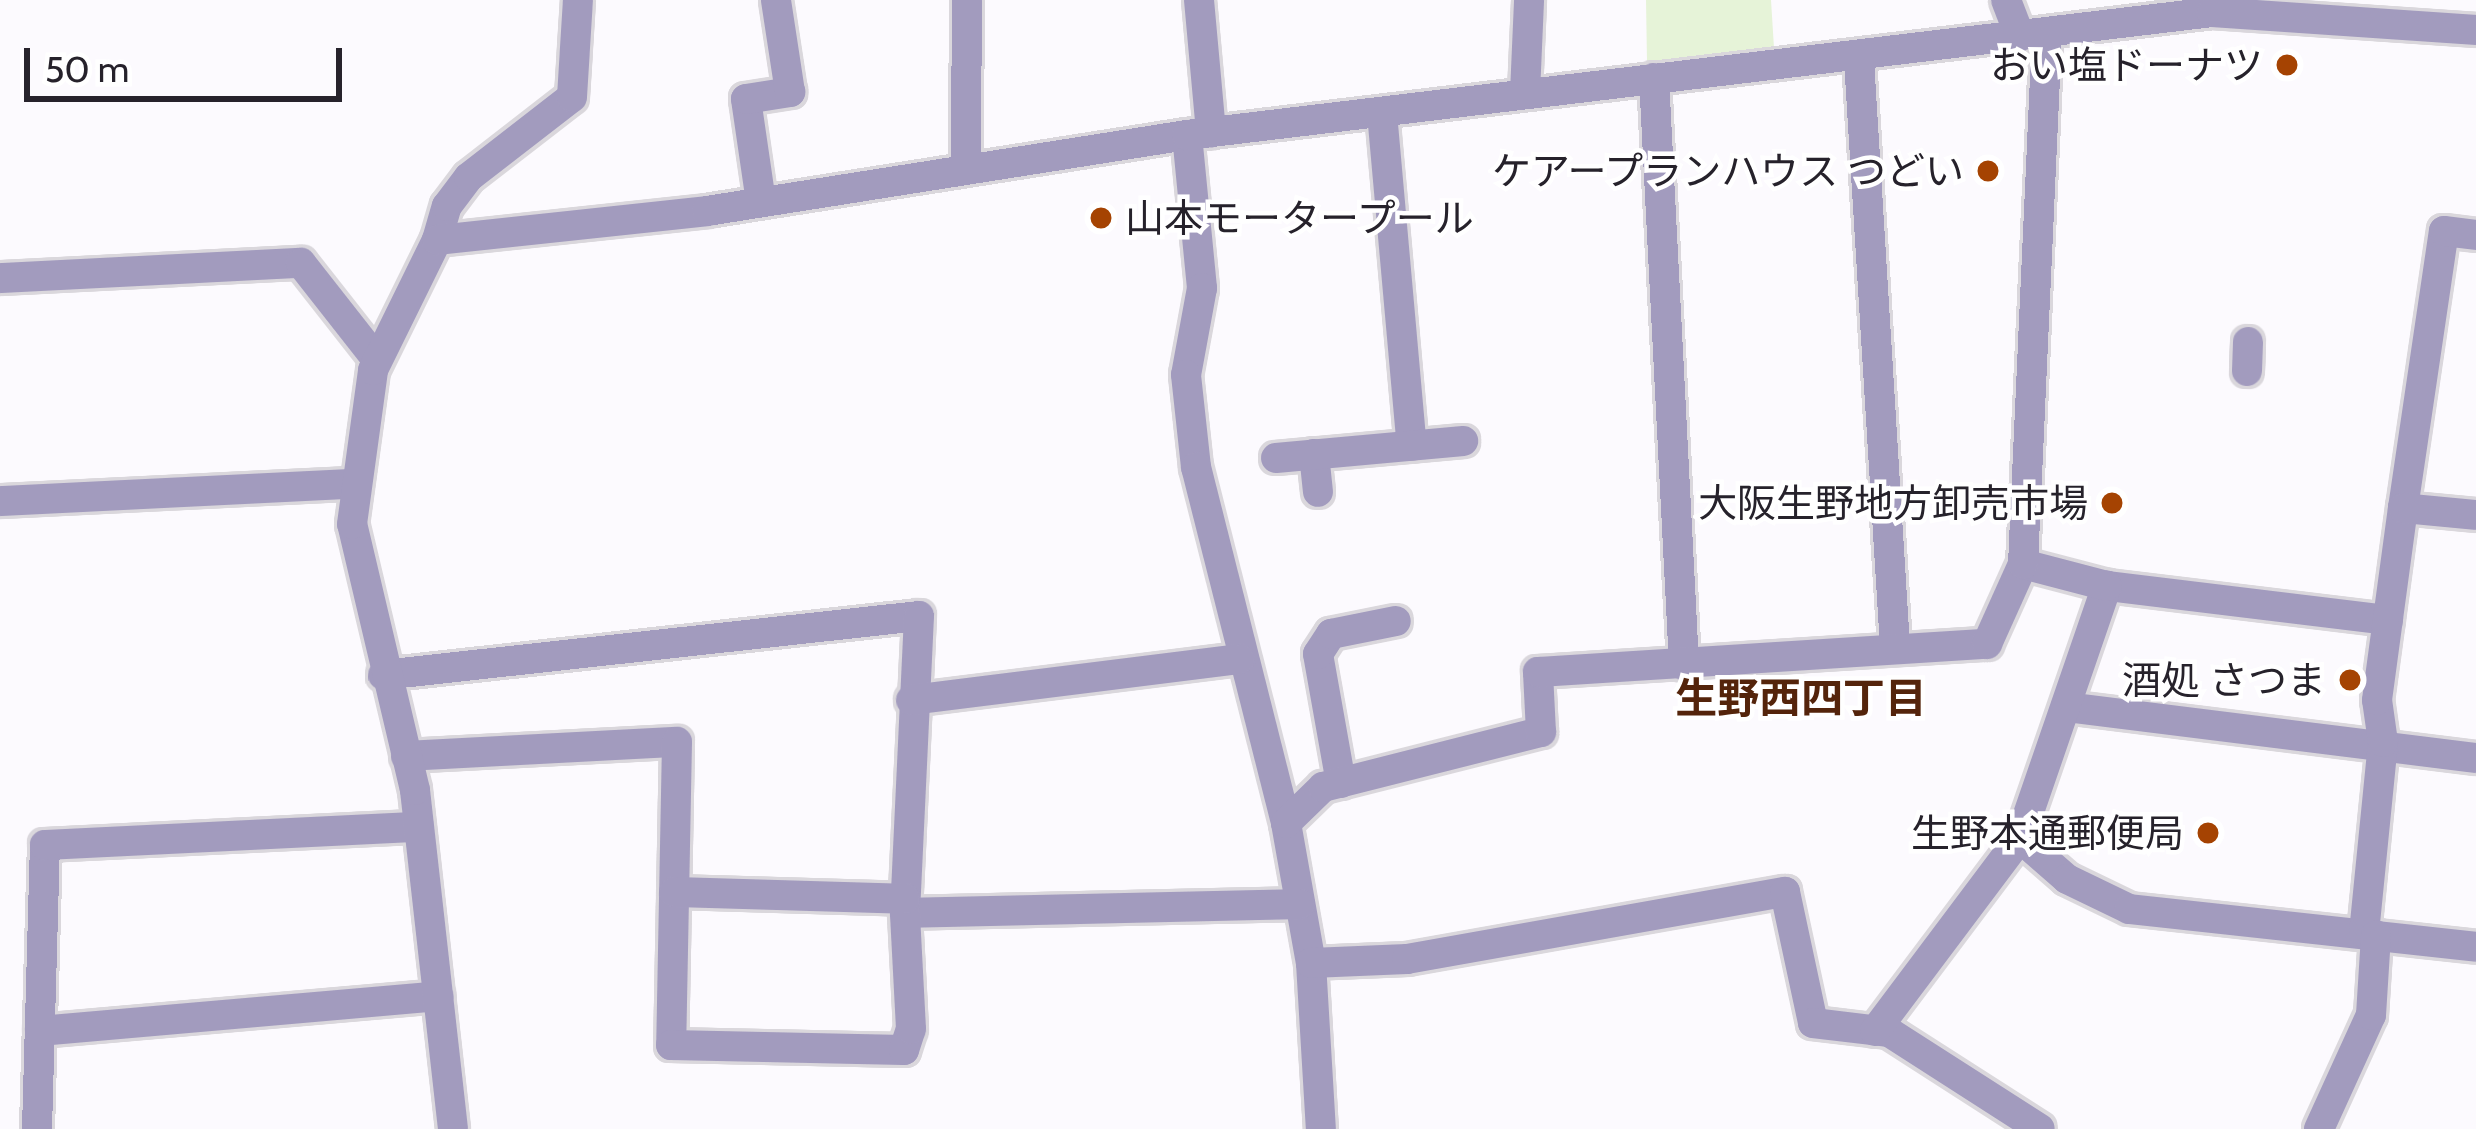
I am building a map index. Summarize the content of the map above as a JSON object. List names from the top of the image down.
{
  "districts": ["生野西四丁目"],
  "places": [
    "おい塩ドーナツ",
    "ケアープランハウス つどい",
    "山本モータープール",
    "大阪生野地方卸売市場",
    "酒処 さつま",
    "生野本通郵便局"
  ],
  "scale_bar": "50 m"
}
